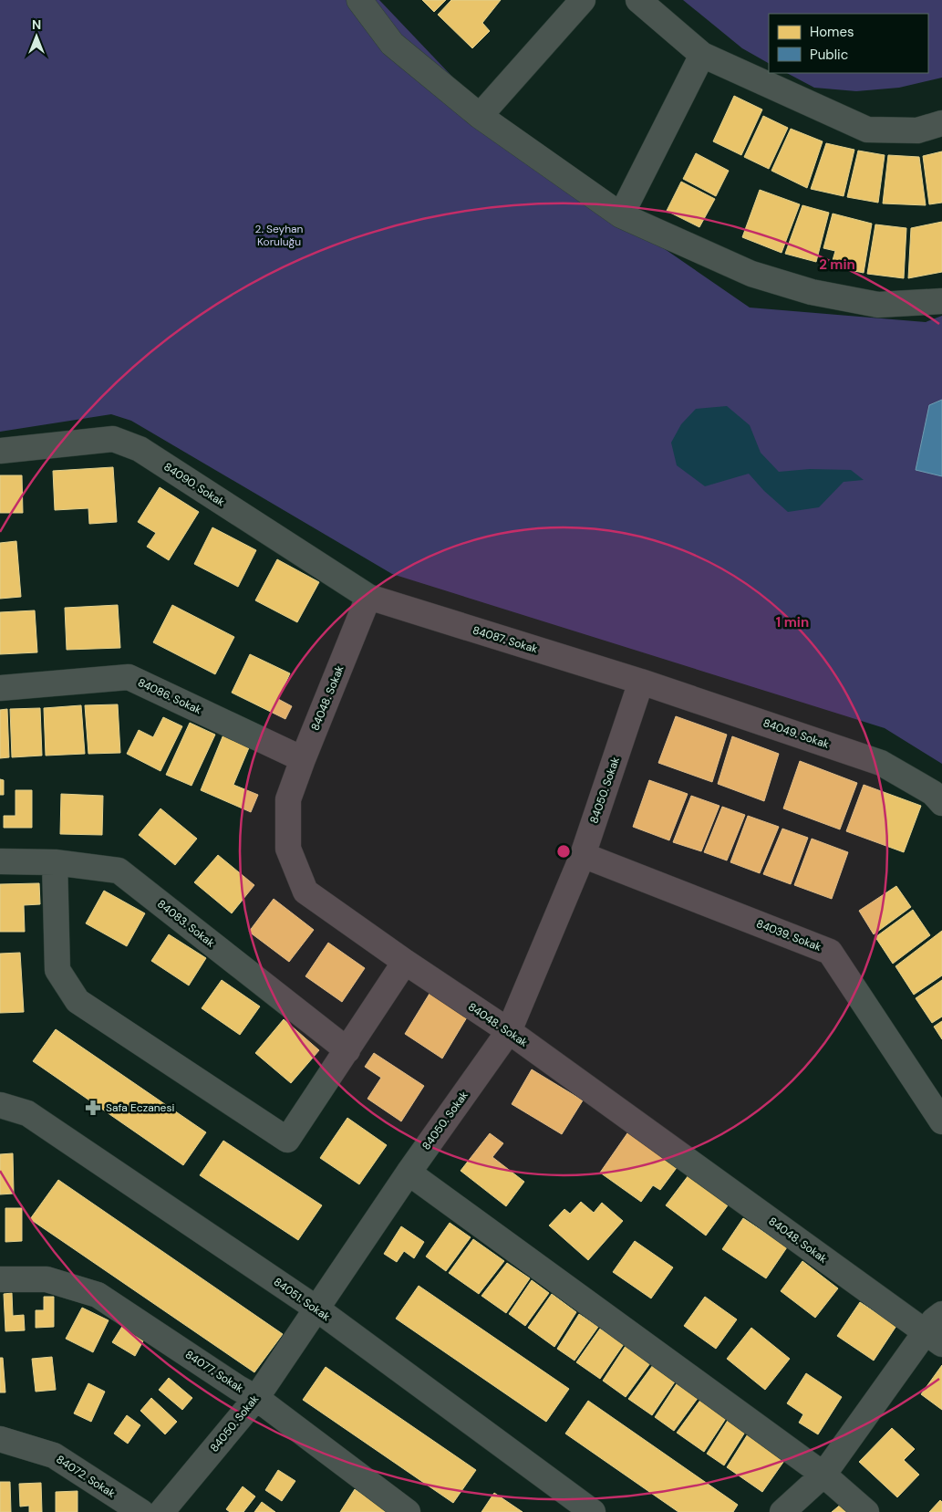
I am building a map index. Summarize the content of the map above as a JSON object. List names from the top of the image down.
{
  "streets": {
    "street": [
      "84090. Sokak",
      "84087. Sokak",
      "84086. Sokak",
      "84048. Sokak",
      "84049. Sokak",
      "84050. Sokak",
      "84083. Sokak",
      "84039. Sokak",
      "84051. Sokak",
      "84077. Sokak",
      "84072. Sokak"
    ]
  },
  "crossings": [
    ["84090. Sokak", "84087. Sokak"],
    ["84090. Sokak", "84048. Sokak"],
    ["84087. Sokak", "84048. Sokak"],
    ["84087. Sokak", "84049. Sokak"],
    ["84087. Sokak", "84050. Sokak"],
    ["84086. Sokak", "84048. Sokak"],
    ["84048. Sokak", "84050. Sokak"],
    ["84049. Sokak", "84050. Sokak"],
    ["84050. Sokak", "84039. Sokak"],
    ["84050. Sokak", "84051. Sokak"],
    ["84050. Sokak", "84077. Sokak"]
  ],
  "parks": ["2. Seyhan Koruluğu"],
  "places": {
    "pharmacy": ["Safa Eczanesi"]
  },
  "legend": ["Homes", "Public"],
  "north": "top",
  "rings": ["2 min", "1 min"]
}
